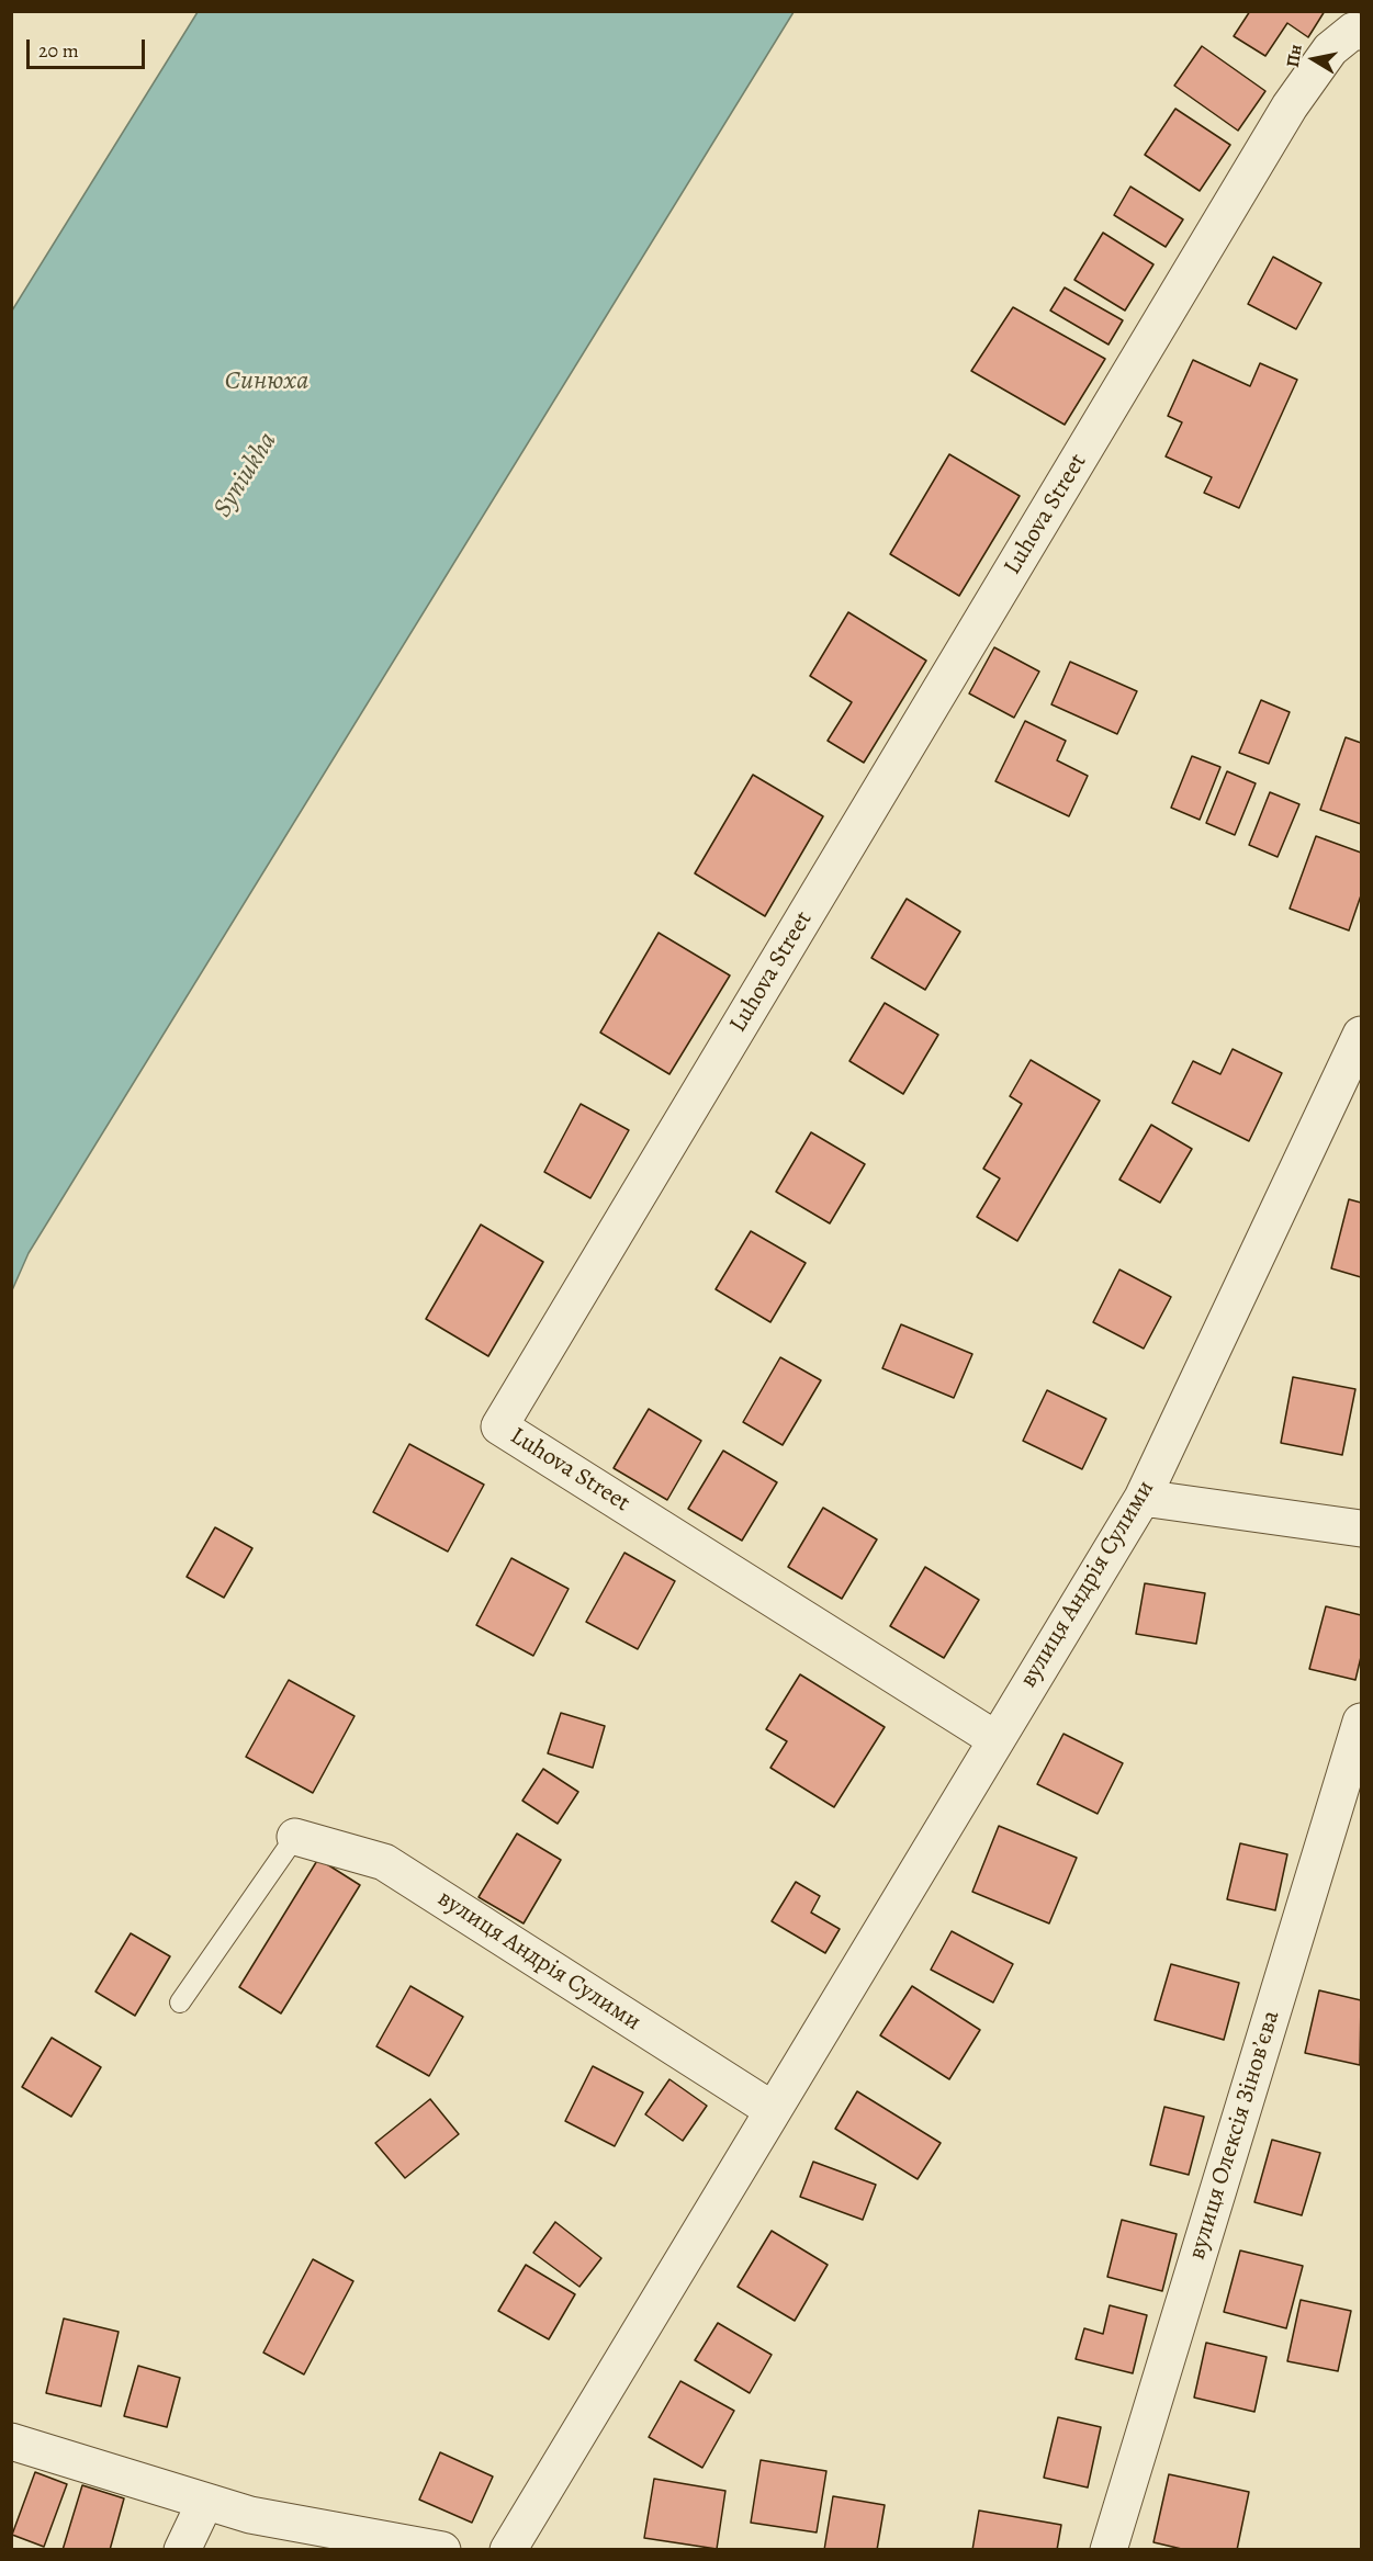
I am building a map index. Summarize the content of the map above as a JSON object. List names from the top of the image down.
{
  "streets": {
    "street": ["Luhova Street", "вулиця Андрія Сулими", "вулиця Олексія Зіновʼєва"]
  },
  "crossings": [
    ["Luhova Street", "вулиця Андрія Сулими"]
  ],
  "water": ["Синюха", "Syniukha"],
  "scale_bar": "20 m",
  "north": "left"
}
